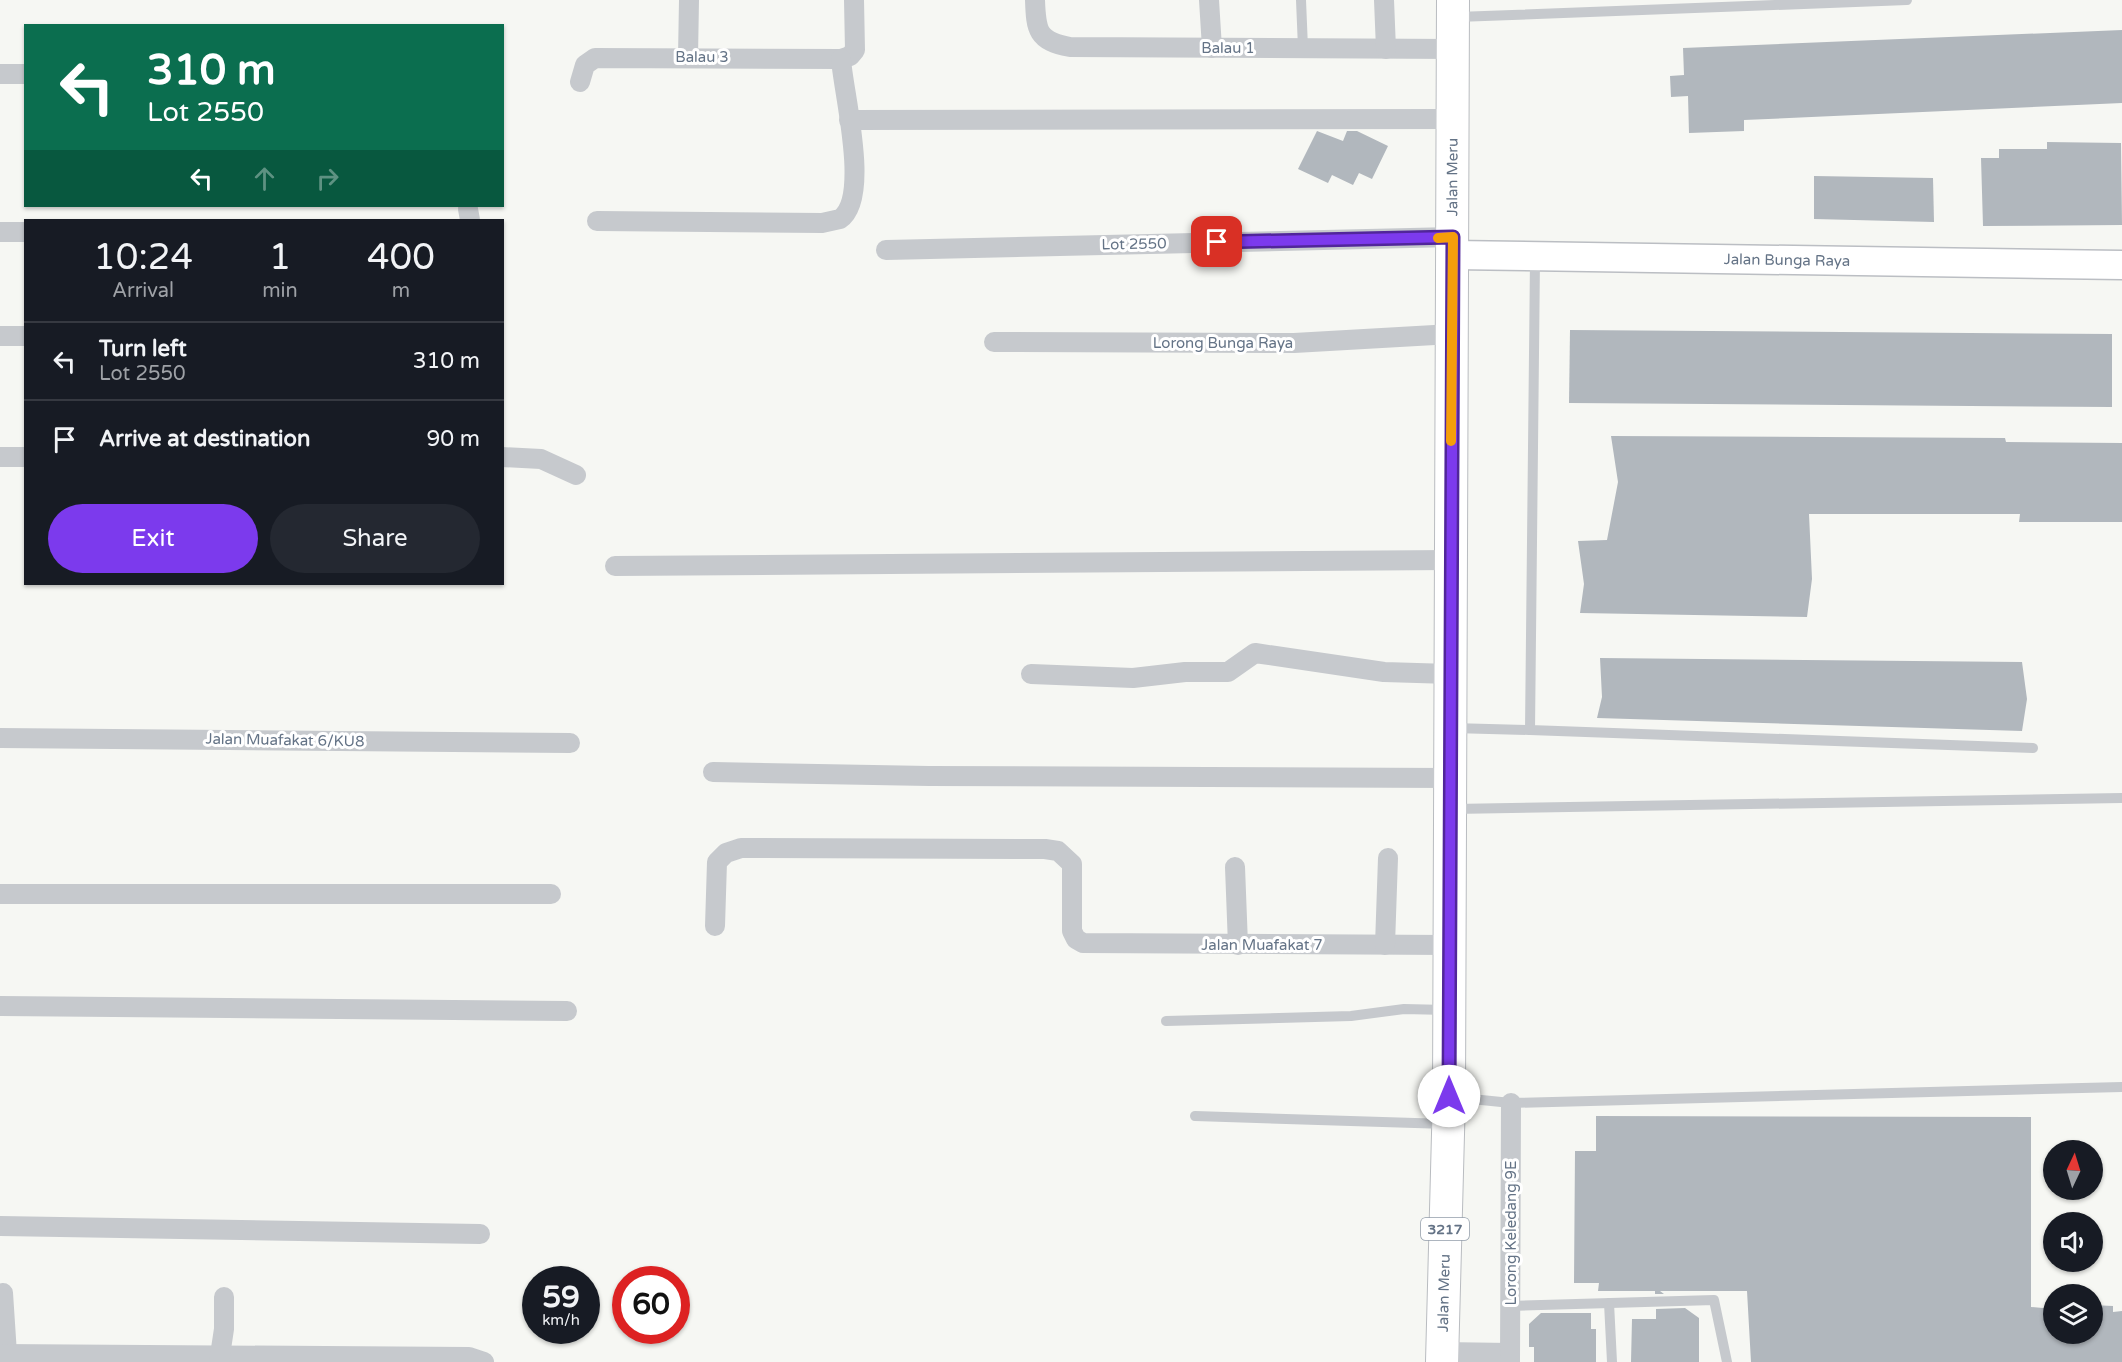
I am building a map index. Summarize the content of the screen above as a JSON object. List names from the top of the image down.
{
  "streets": {
    "main road": ["Jalan Meru", "3217"],
    "street": [
      "Balau 1",
      "Balau 3",
      "Lot 2550",
      "Jalan Bunga Raya",
      "Lorong Bunga Raya",
      "Jalan Muafakat 6/KU8",
      "Jalan Muafakat 7",
      "Lorong Keledang 9E"
    ]
  },
  "crossings": [
    ["Balau 1", "Jalan Meru"],
    ["Jalan Meru", "Lot 2550"],
    ["Jalan Meru", "Jalan Bunga Raya"],
    ["Jalan Meru", "Lorong Bunga Raya"],
    ["Jalan Meru", "Jalan Muafakat 7"],
    ["Lot 2550", "Jalan Bunga Raya"]
  ],
  "north": "top",
  "page": {
    "turn": ["310 m", "Lot 2550"],
    "eta": [
      "10:24",
      "Arrival",
      "1",
      "min",
      "400",
      "m"
    ],
    "list": [
      {
        "name": "Turn left",
        "note": "Lot 2550",
        "value": "310 m"
      },
      {
        "name": "Arrive at destination",
        "value": "90 m"
      }
    ],
    "buttons": ["Exit", "Share"],
    "speed": "59 km/h",
    "limit": "60"
  }
}
